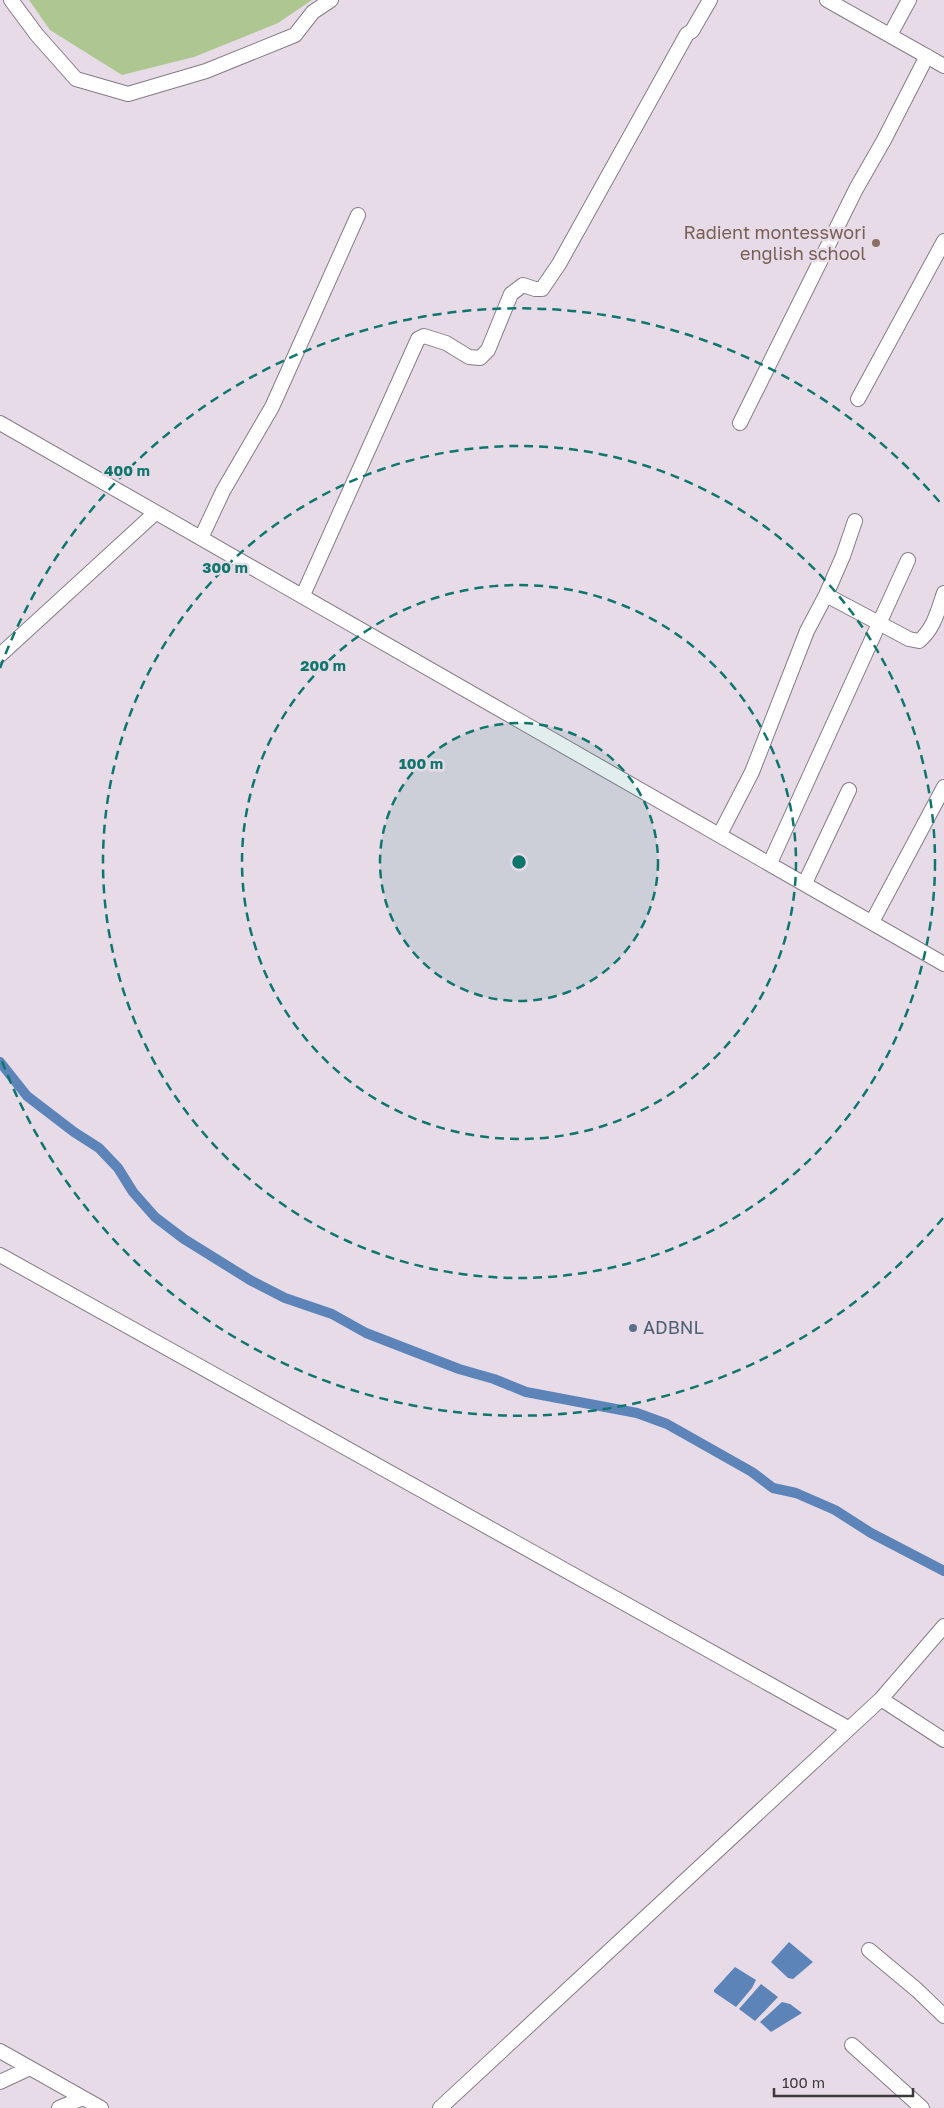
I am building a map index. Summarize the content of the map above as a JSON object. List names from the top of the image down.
{
  "places": ["Radient montesswori english school", "ADBNL"],
  "scale_bar": "100 m",
  "rings": [
    "400 m",
    "300 m",
    "200 m",
    "100 m"
  ]
}
